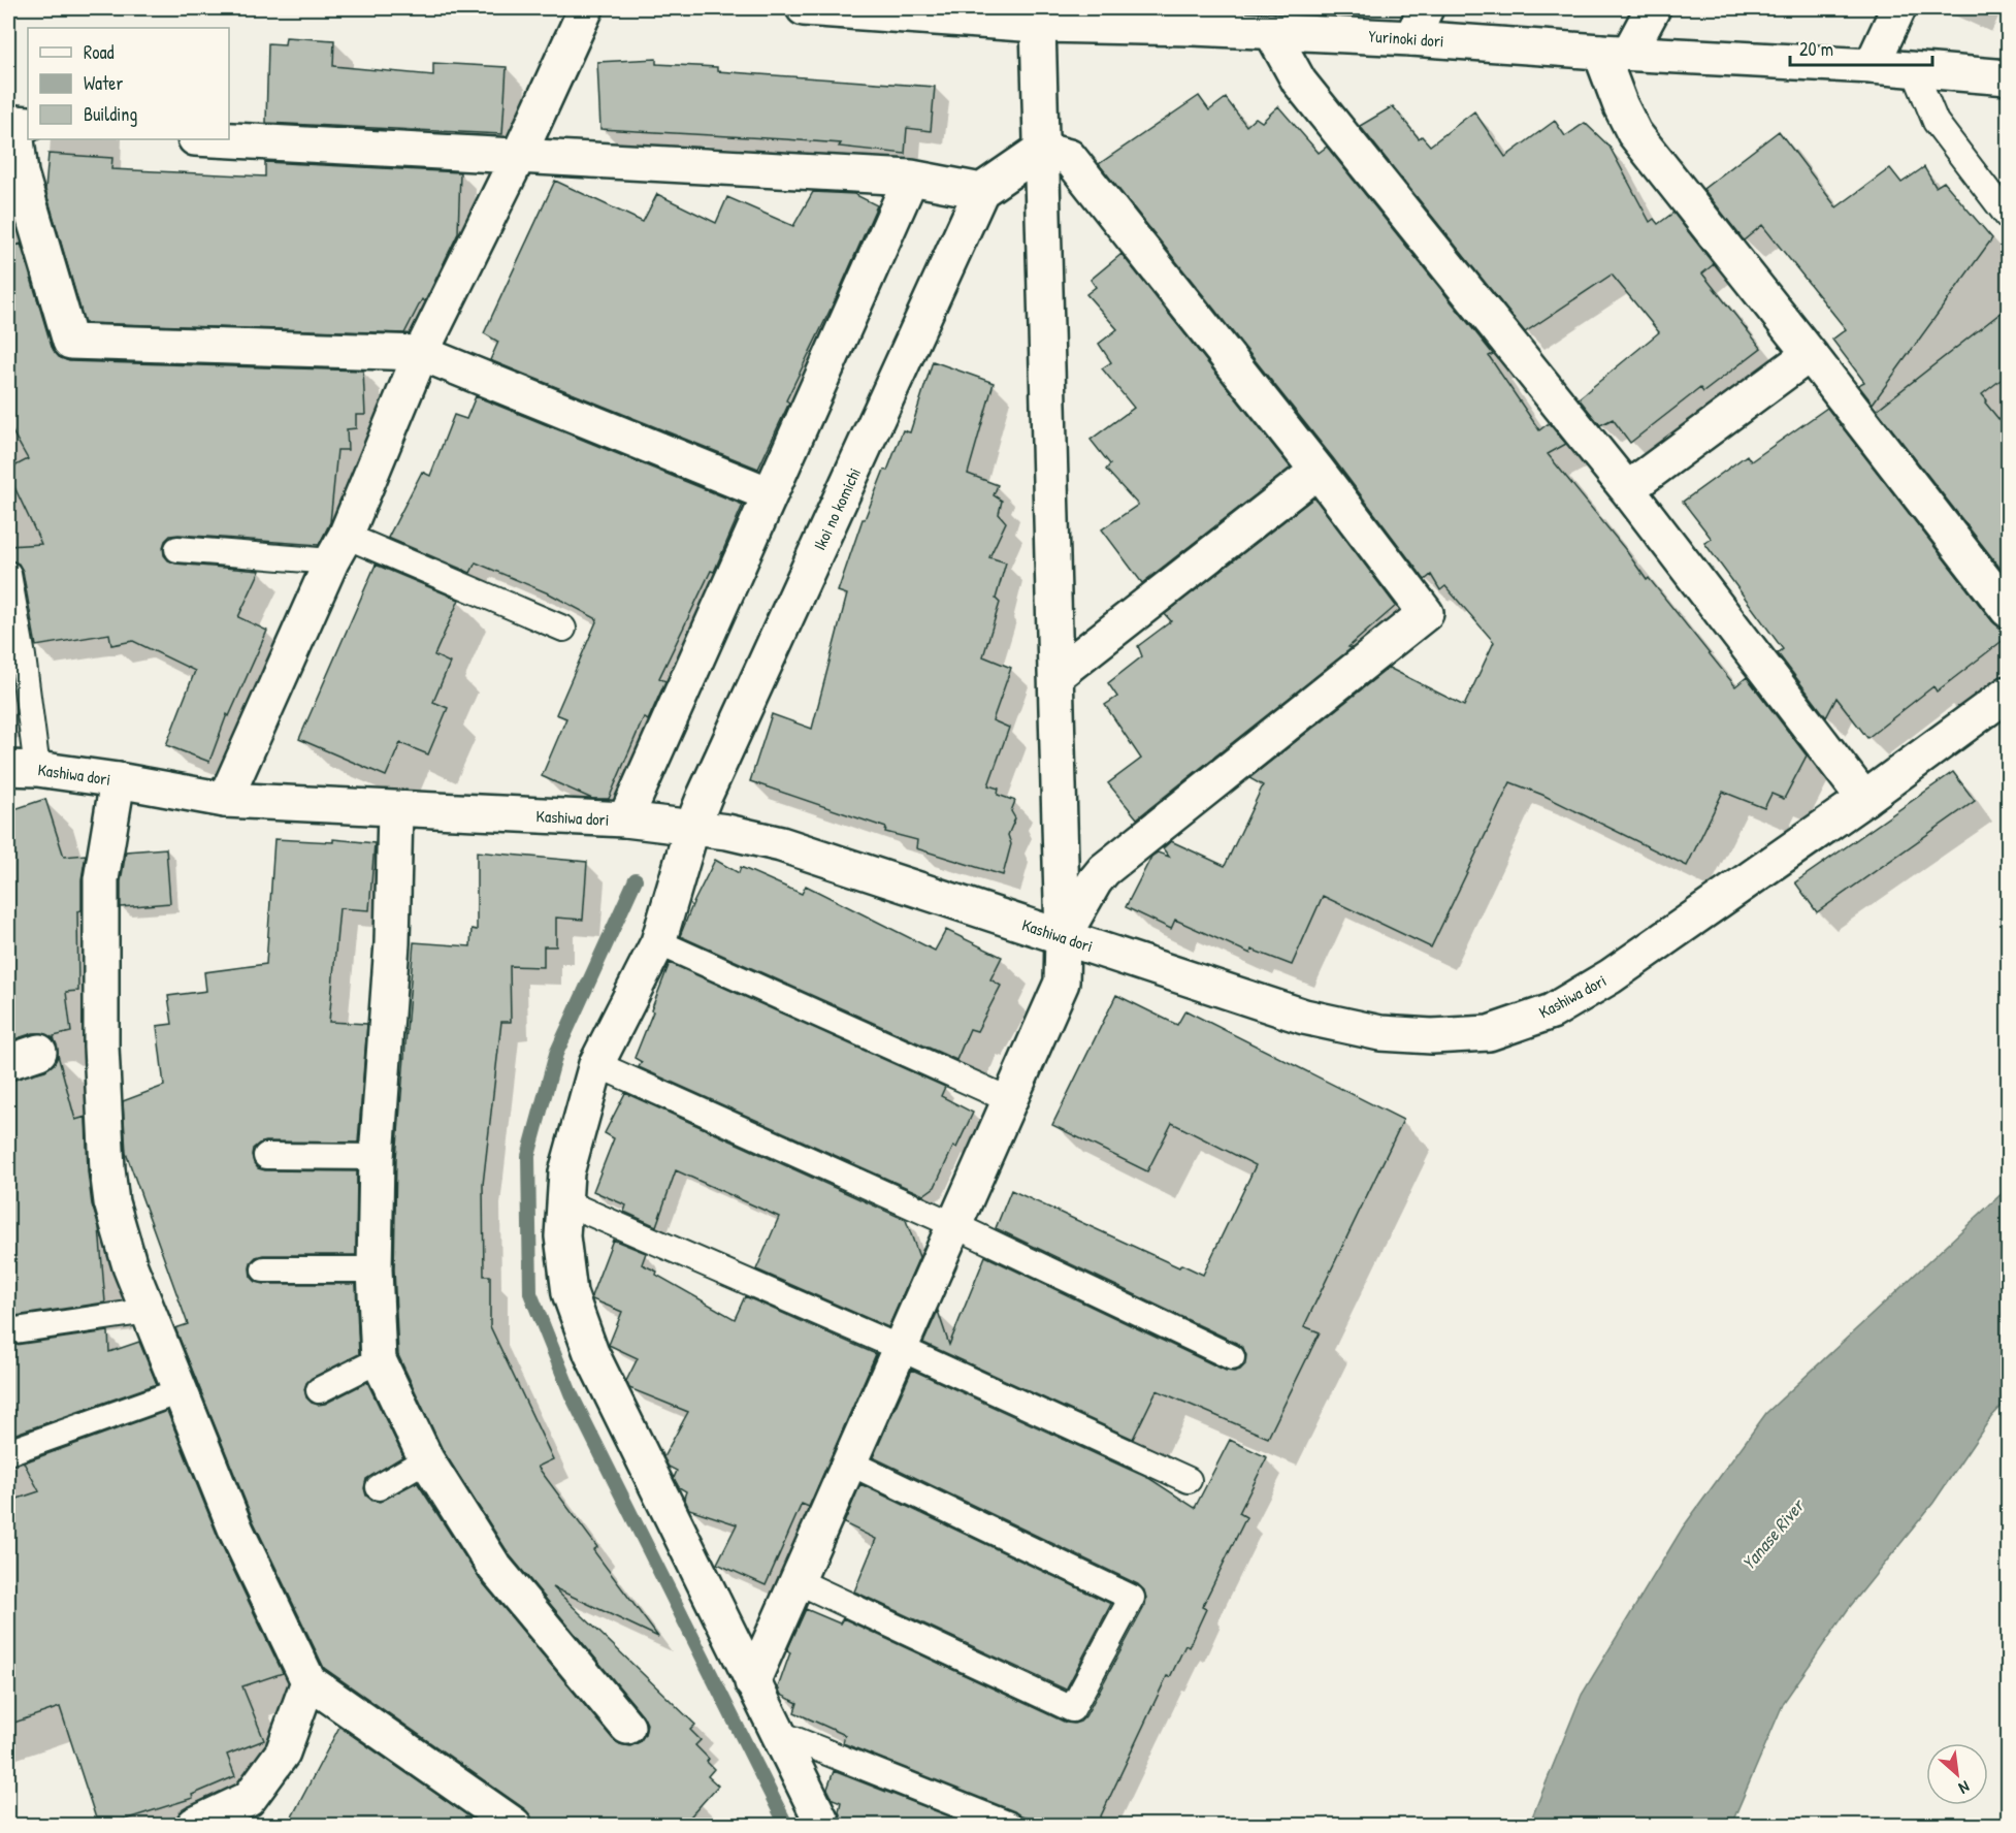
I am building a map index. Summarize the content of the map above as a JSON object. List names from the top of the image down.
{
  "streets": {
    "street": ["Yurinoki dori", "Ikoi no komichi", "Kashiwa dori"]
  },
  "crossings": [
    ["Ikoi no komichi", "Kashiwa dori"]
  ],
  "water": ["Yanase River"],
  "legend": ["Road", "Water", "Building"],
  "scale_bar": "20 m",
  "north": "bottom right"
}
